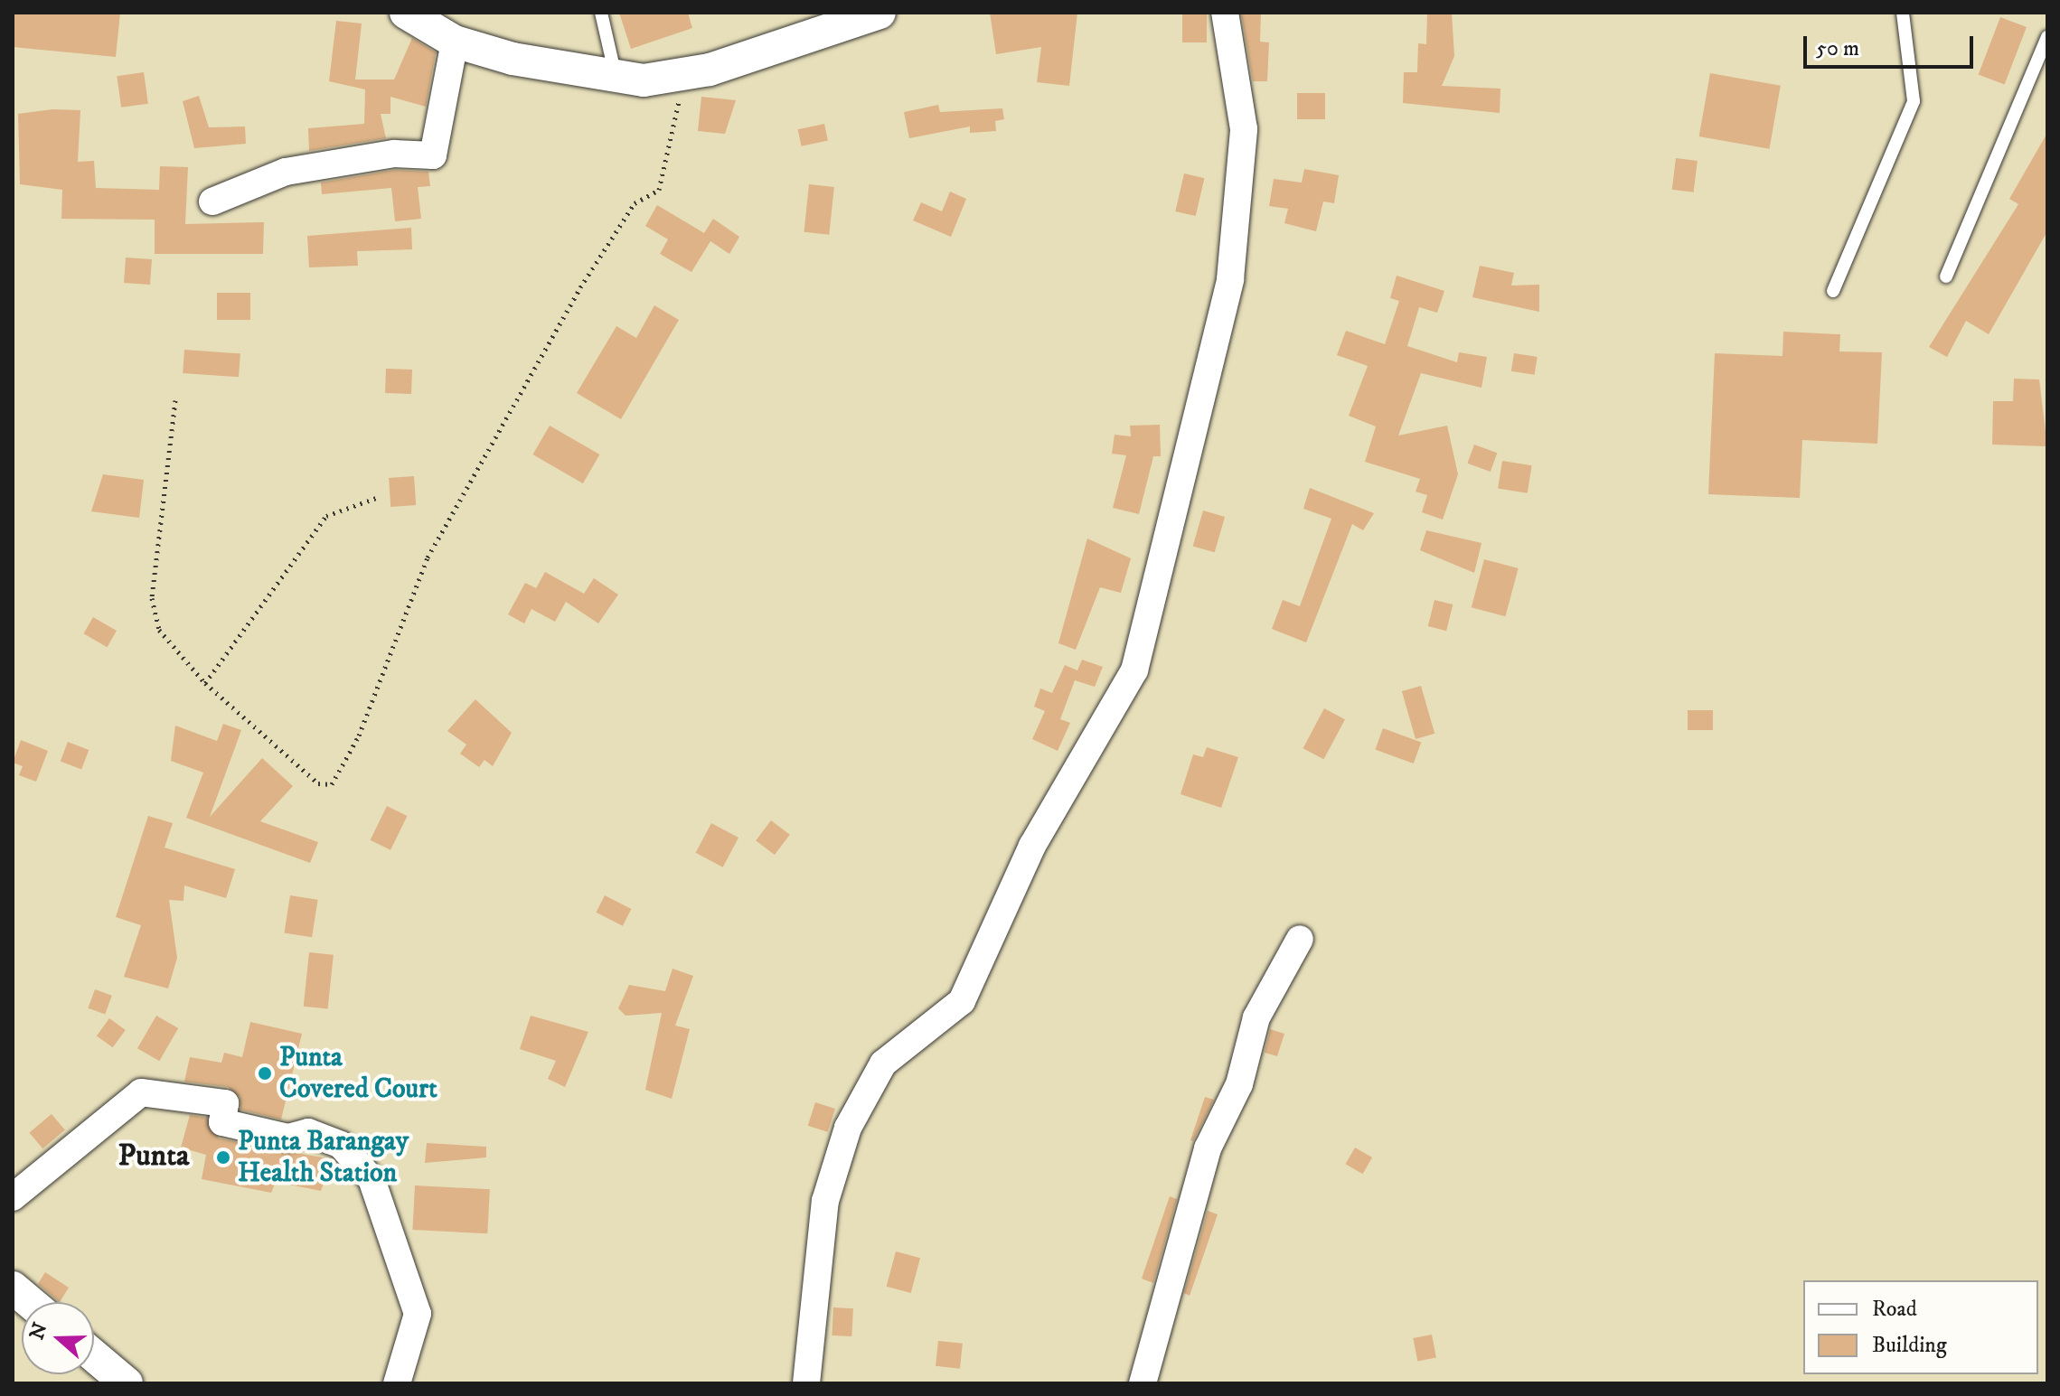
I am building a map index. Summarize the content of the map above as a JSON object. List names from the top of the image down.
{
  "districts": ["Punta"],
  "places": ["Punta Covered Court", "Punta Barangay Health Station"],
  "legend": ["Road", "Building"],
  "scale_bar": "50 m",
  "north": "left"
}
